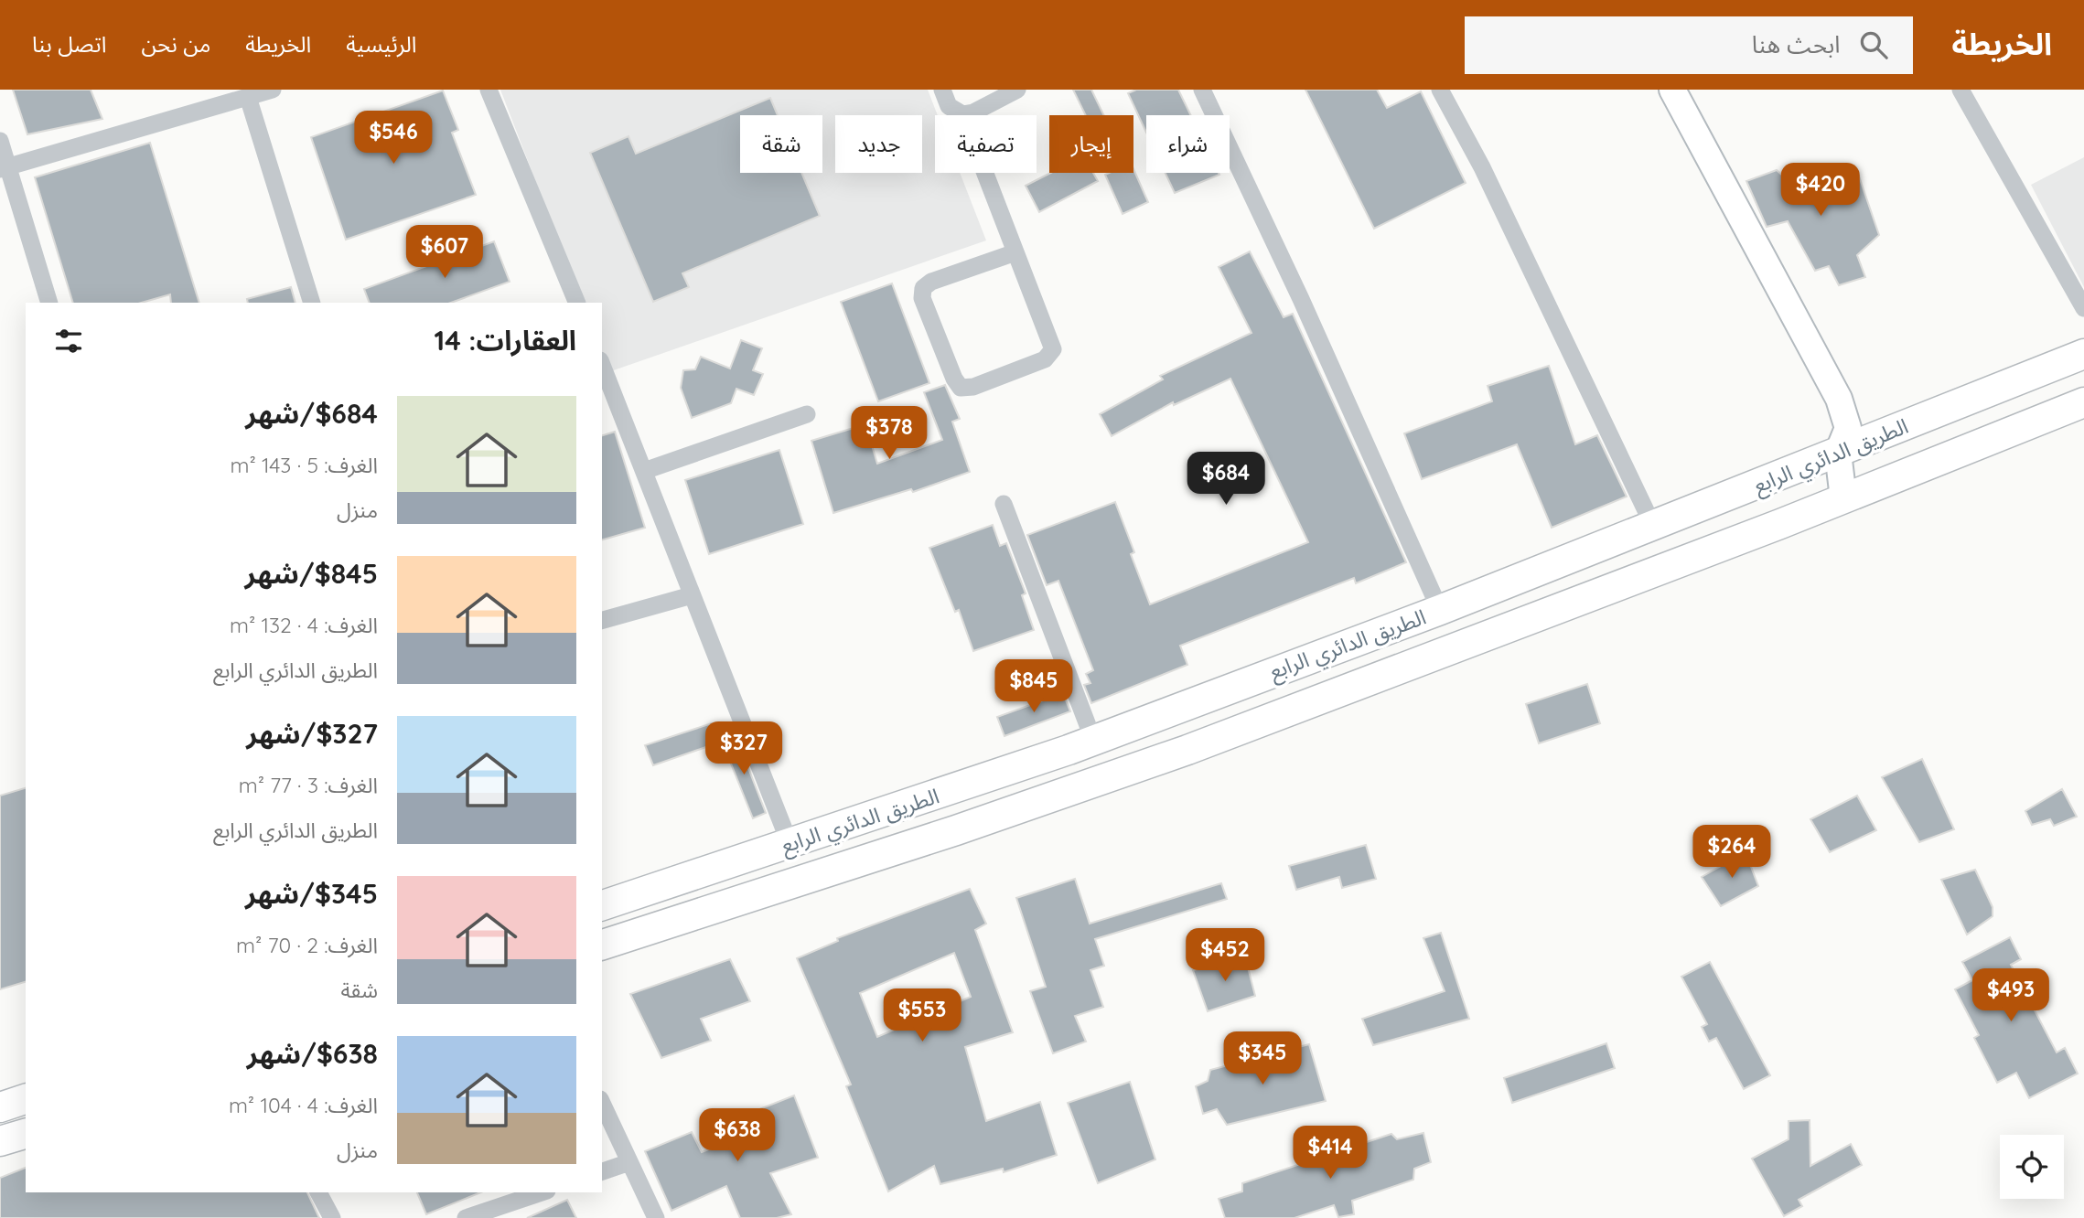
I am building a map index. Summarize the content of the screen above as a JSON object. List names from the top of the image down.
{
  "streets": {
    "main road": ["الطريق الدائري الرابع"]
  },
  "page": {
    "header": "الخريطة",
    "search": "ابحث هنا",
    "nav": [
      "الرئيسية",
      "الخريطة",
      "من نحن",
      "اتصل بنا"
    ],
    "price": [
      "$546",
      "$420",
      "$607",
      "$378",
      "$684",
      "$845",
      "$327",
      "$264",
      "$452",
      "$493",
      "$553",
      "$345",
      "$638",
      "$414"
    ],
    "chip": [
      "شراء",
      "إيجار",
      "تصفية",
      "جديد",
      "شقة"
    ],
    "heading": "العقارات: 14",
    "list": [
      {
        "name": "$684/شهر",
        "note": "الغرف: 5 · 143 m² · منزل"
      },
      {
        "name": "$845/شهر",
        "note": "الغرف: 4 · 132 m² · الطريق الدائري الرابع"
      },
      {
        "name": "$327/شهر",
        "note": "الغرف: 3 · 77 m² · الطريق الدائري الرابع"
      },
      {
        "name": "$345/شهر",
        "note": "الغرف: 2 · 70 m² · شقة"
      },
      {
        "name": "$638/شهر",
        "note": "الغرف: 4 · 104 m² · منزل"
      }
    ]
  }
}
